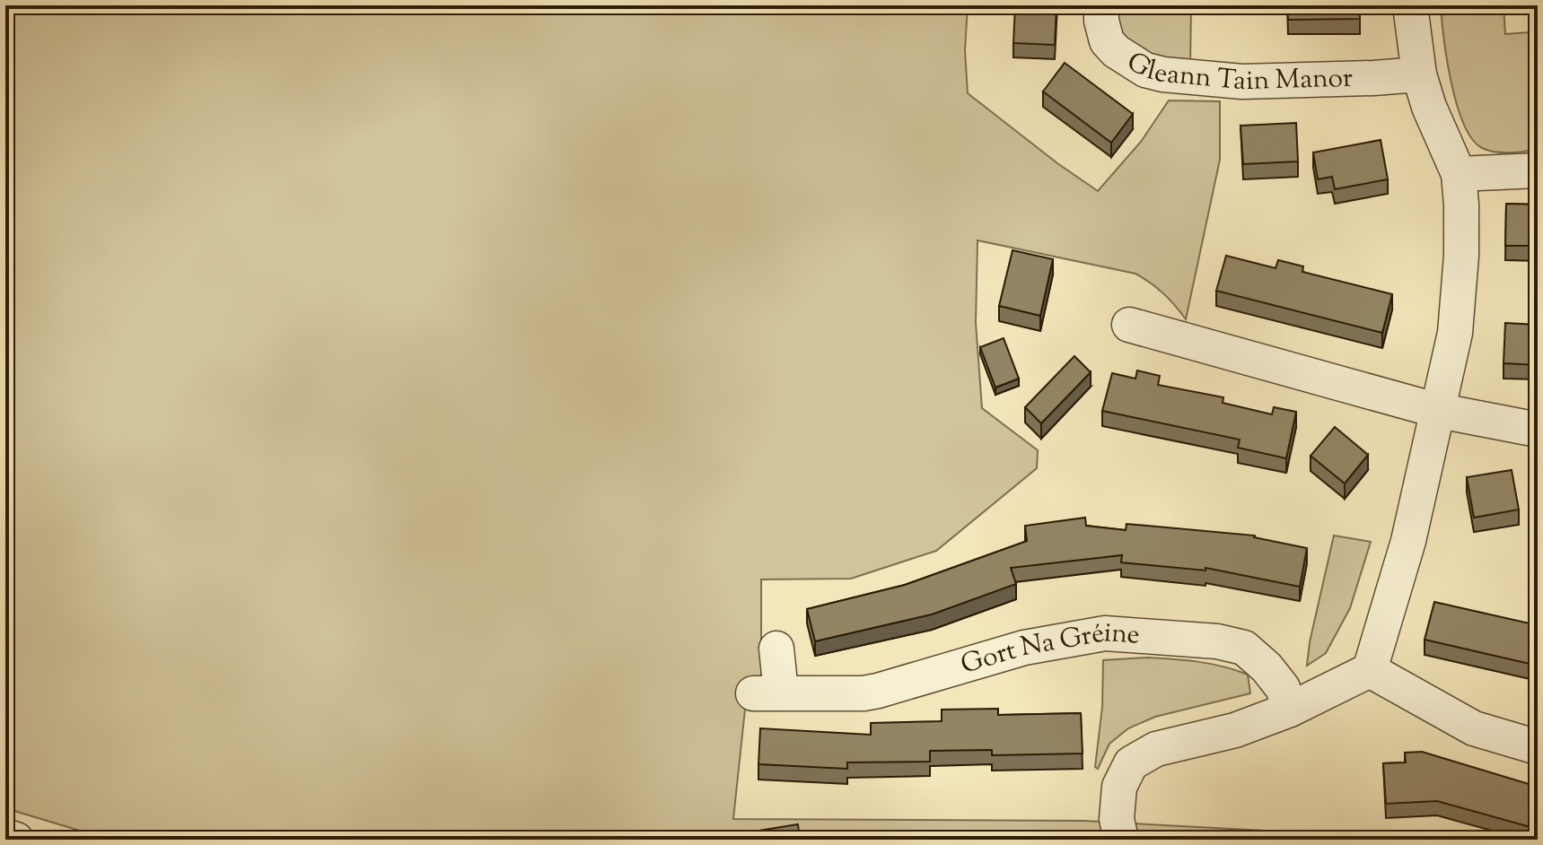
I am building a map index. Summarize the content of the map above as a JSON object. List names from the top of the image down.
{
  "streets": {
    "street": ["Gleann Tain Manor", "Gort Na Gréine"]
  }
}
